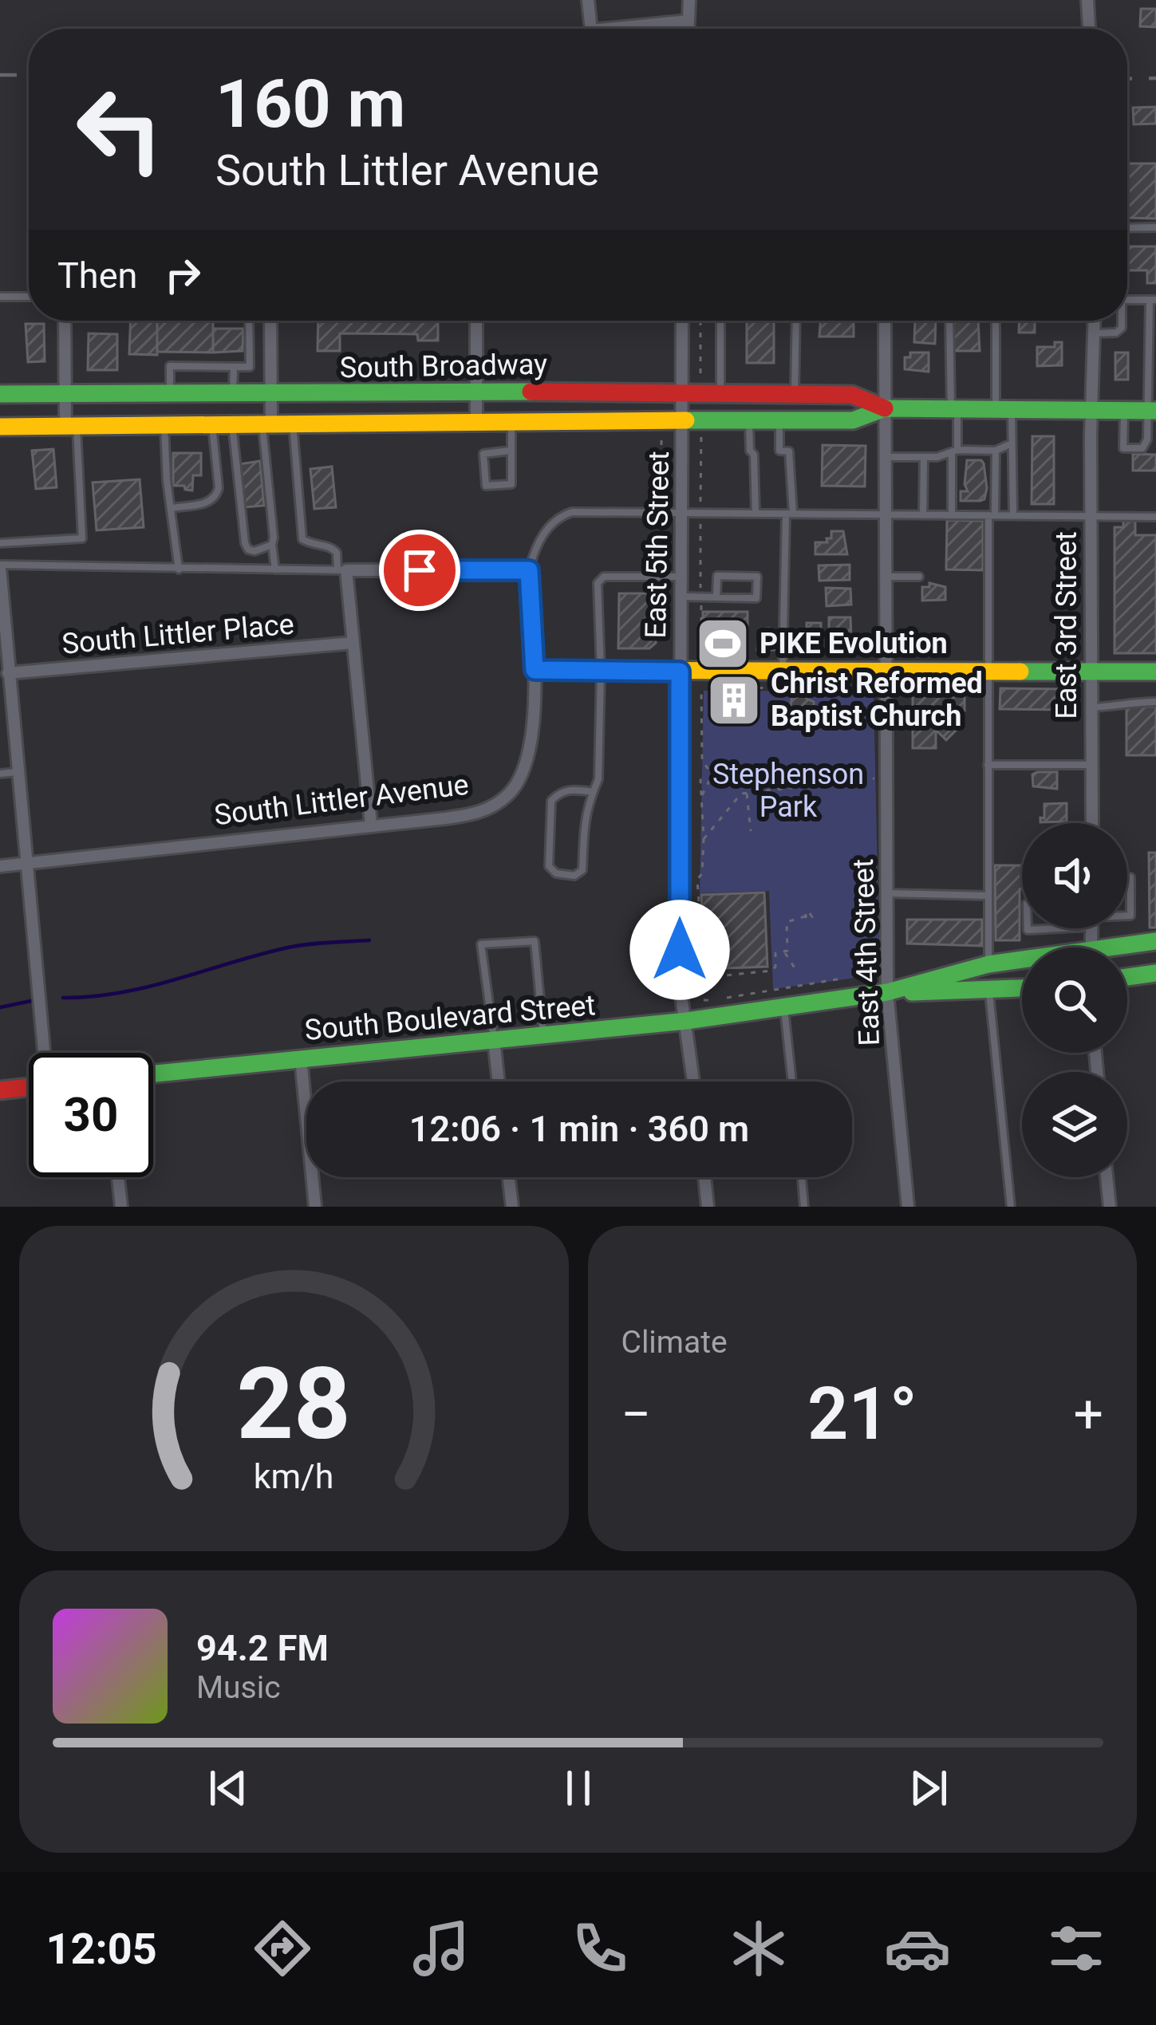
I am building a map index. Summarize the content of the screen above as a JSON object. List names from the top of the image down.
{
  "streets": {
    "main road": ["South Broadway", "South Boulevard Street"],
    "street": [
      "East 5th Street",
      "East 3rd Street",
      "South Littler Place",
      "South Littler Avenue",
      "East 4th Street"
    ]
  },
  "crossings": [
    ["South Broadway", "East 5th Street"],
    ["South Broadway", "East 3rd Street"],
    ["South Broadway", "East 4th Street"],
    ["East 5th Street", "South Boulevard Street"],
    ["East 4th Street", "South Boulevard Street"]
  ],
  "parks": ["Stephenson Park"],
  "places": {
    "sports": ["PIKE Evolution"],
    "building": ["Christ Reformed Baptist Church"]
  },
  "page": {
    "turn": ["160 m", "South Littler Avenue"],
    "then": "Then",
    "limit": "30",
    "trip": "12:06 · 1 min · 360 m",
    "tile": "Climate",
    "heat": ["−", "21°", "+"],
    "song": ["94.2 FM", "Music"],
    "tabs": "12:05",
    "gauge": ["28", "km/h"]
  }
}
